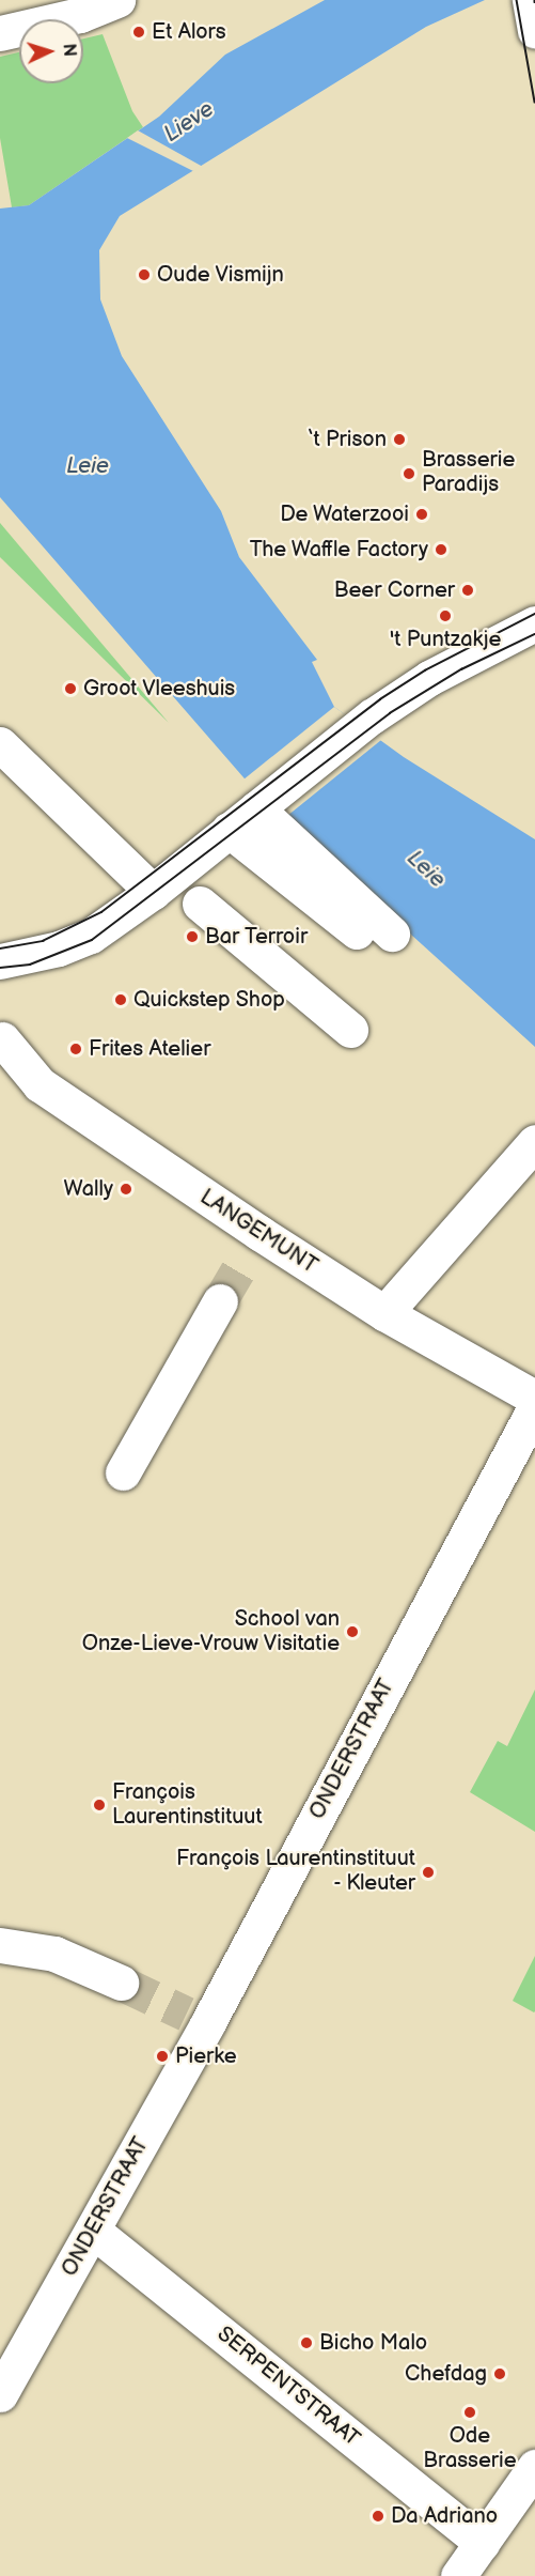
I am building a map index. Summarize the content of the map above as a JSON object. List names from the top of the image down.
{
  "streets": {
    "street": ["LANGEMUNT", "ONDERSTRAAT", "SERPENTSTRAAT"]
  },
  "crossings": [
    ["ONDERSTRAAT", "SERPENTSTRAAT"]
  ],
  "water": ["Lieve", "Leie"],
  "places": [
    "Et Alors",
    "Oude Vismijn",
    "‘t Prison",
    "Brasserie Paradijs",
    "De Waterzooi",
    "The Waffle Factory",
    "Beer Corner",
    "'t Puntzakje",
    "Groot Vleeshuis",
    "Bar Terroir",
    "Quickstep Shop",
    "Frites Atelier",
    "Wally",
    "School van Onze-Lieve-Vrouw Visitatie",
    "François Laurentinstituut",
    "François Laurentinstituut - Kleuter",
    "Pierke",
    "Bicho Malo",
    "Chefdag",
    "Ode Brasserie",
    "Da Adriano"
  ],
  "north": "right"
}
